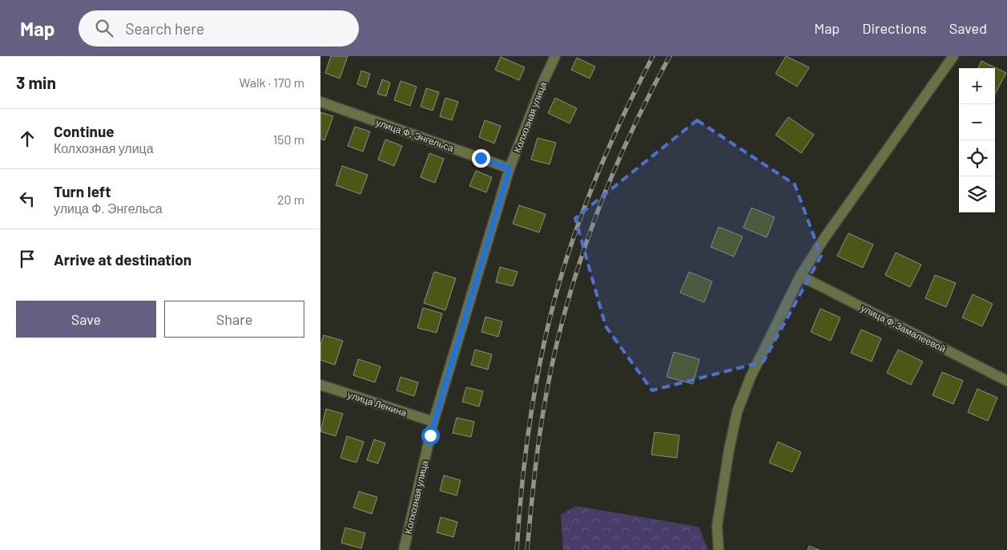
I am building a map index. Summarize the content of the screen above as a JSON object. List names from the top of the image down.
{
  "streets": {
    "street": [
      "Колхозная улица",
      "улица Ф. Энгельса",
      "улица Ф.Замалеевой",
      "улица Ленина"
    ]
  },
  "crossings": [
    ["Колхозная улица", "улица Ф. Энгельса"],
    ["Колхозная улица", "улица Ленина"]
  ],
  "page": {
    "header": "Map",
    "search": "Search here",
    "nav": ["Map", "Directions", "Saved"],
    "heading": ["3 min", "Walk · 170 m"],
    "map_buttons": ["+", "−"],
    "list": [
      ["Continue", "Колхозная улица", "150 m"],
      ["Turn left", "улица Ф. Энгельса", "20 m"],
      "Arrive at destination"
    ],
    "buttons": ["Save", "Share"]
  }
}
